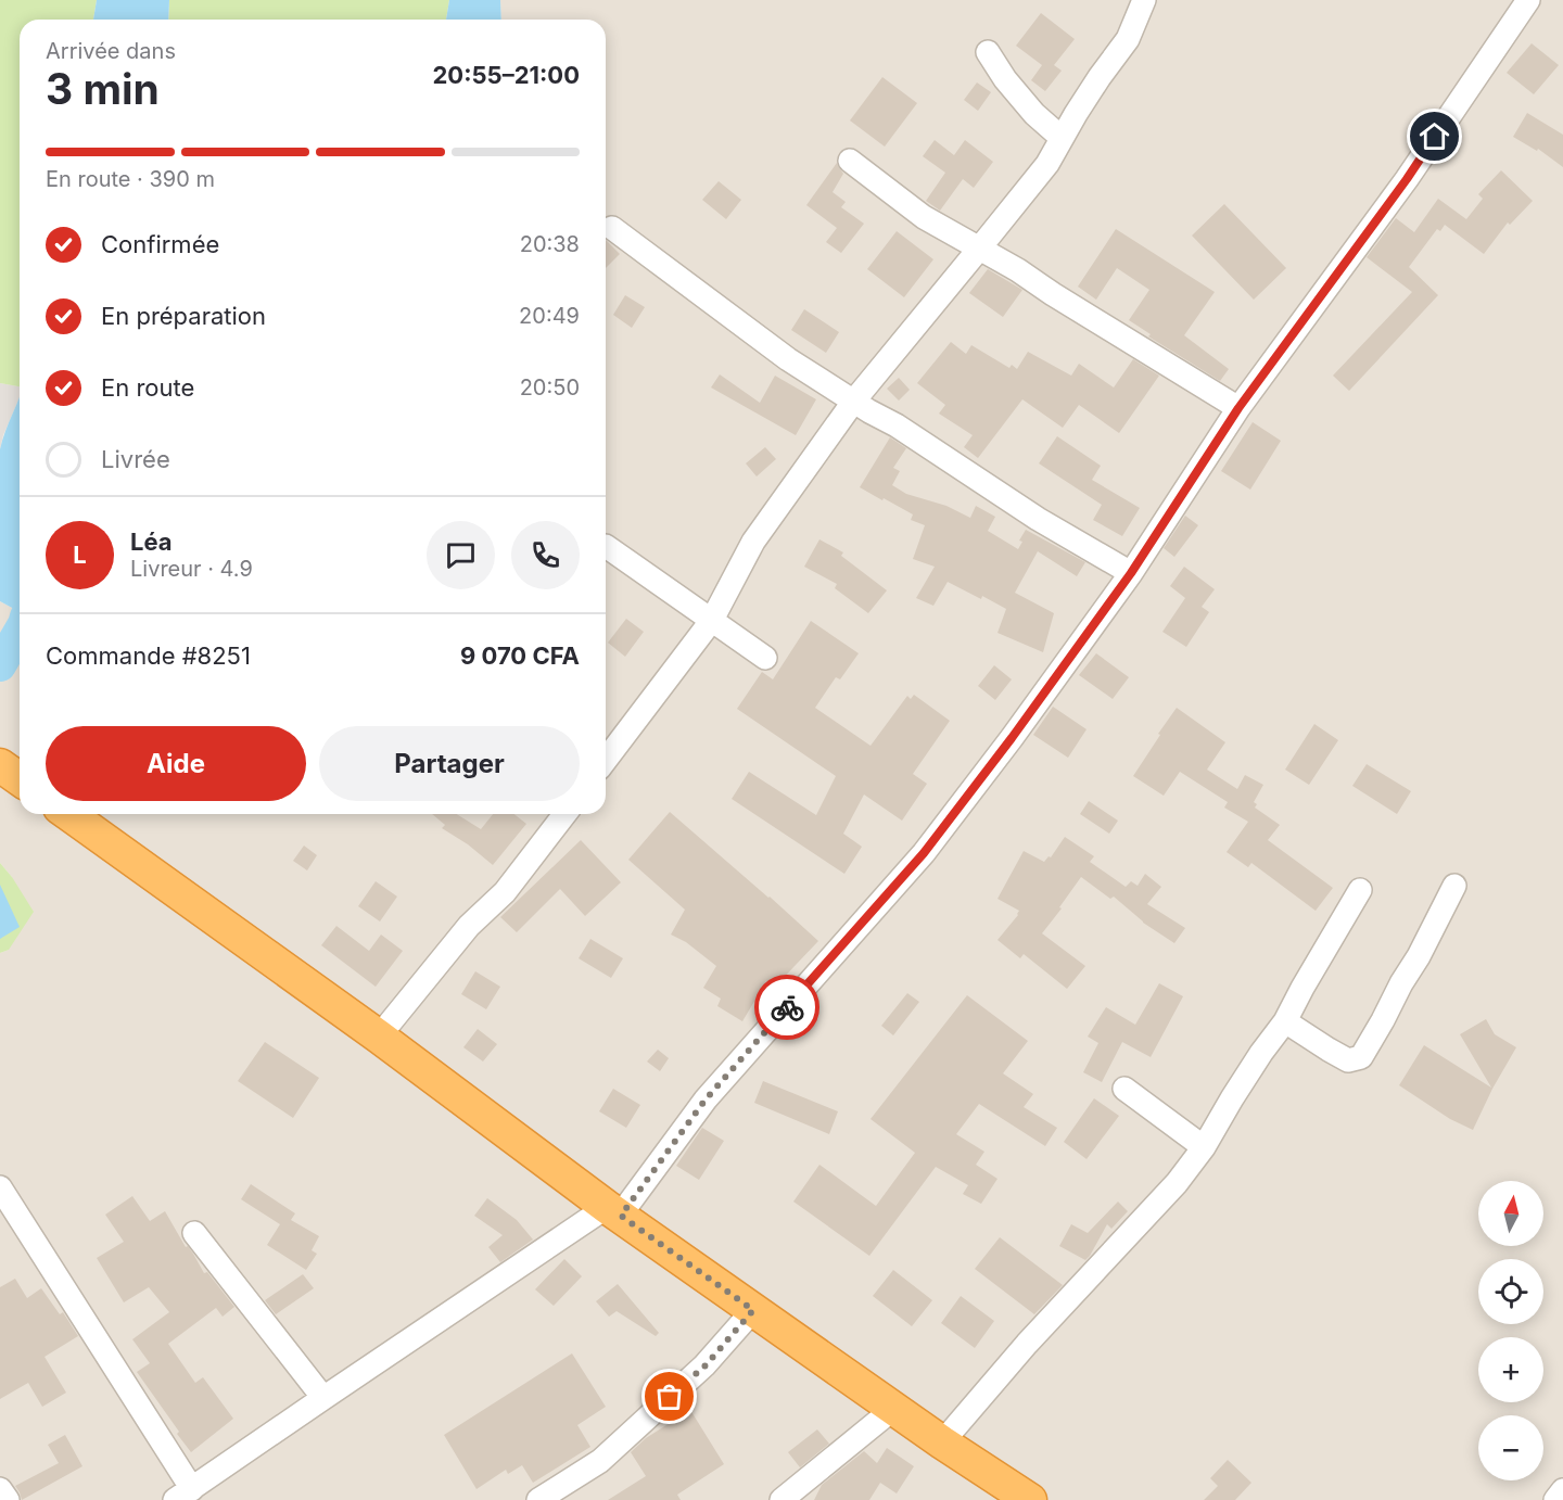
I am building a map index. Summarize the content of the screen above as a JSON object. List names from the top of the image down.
{
  "north": "top",
  "page": {
    "heading": ["3 min", "Arrivée dans", "20:55–21:00"],
    "panel": [
      "Léa",
      "Livreur · 4.9",
      "Commande #8251",
      "9 070 CFA"
    ],
    "bar": "En route · 390 m",
    "list": [
      ["Confirmée", "20:38"],
      ["En préparation", "20:49"],
      ["En route", "20:50"],
      "Livrée"
    ],
    "round": "L",
    "buttons": ["Aide", "Partager"],
    "map_buttons": ["+", "−"]
  }
}
